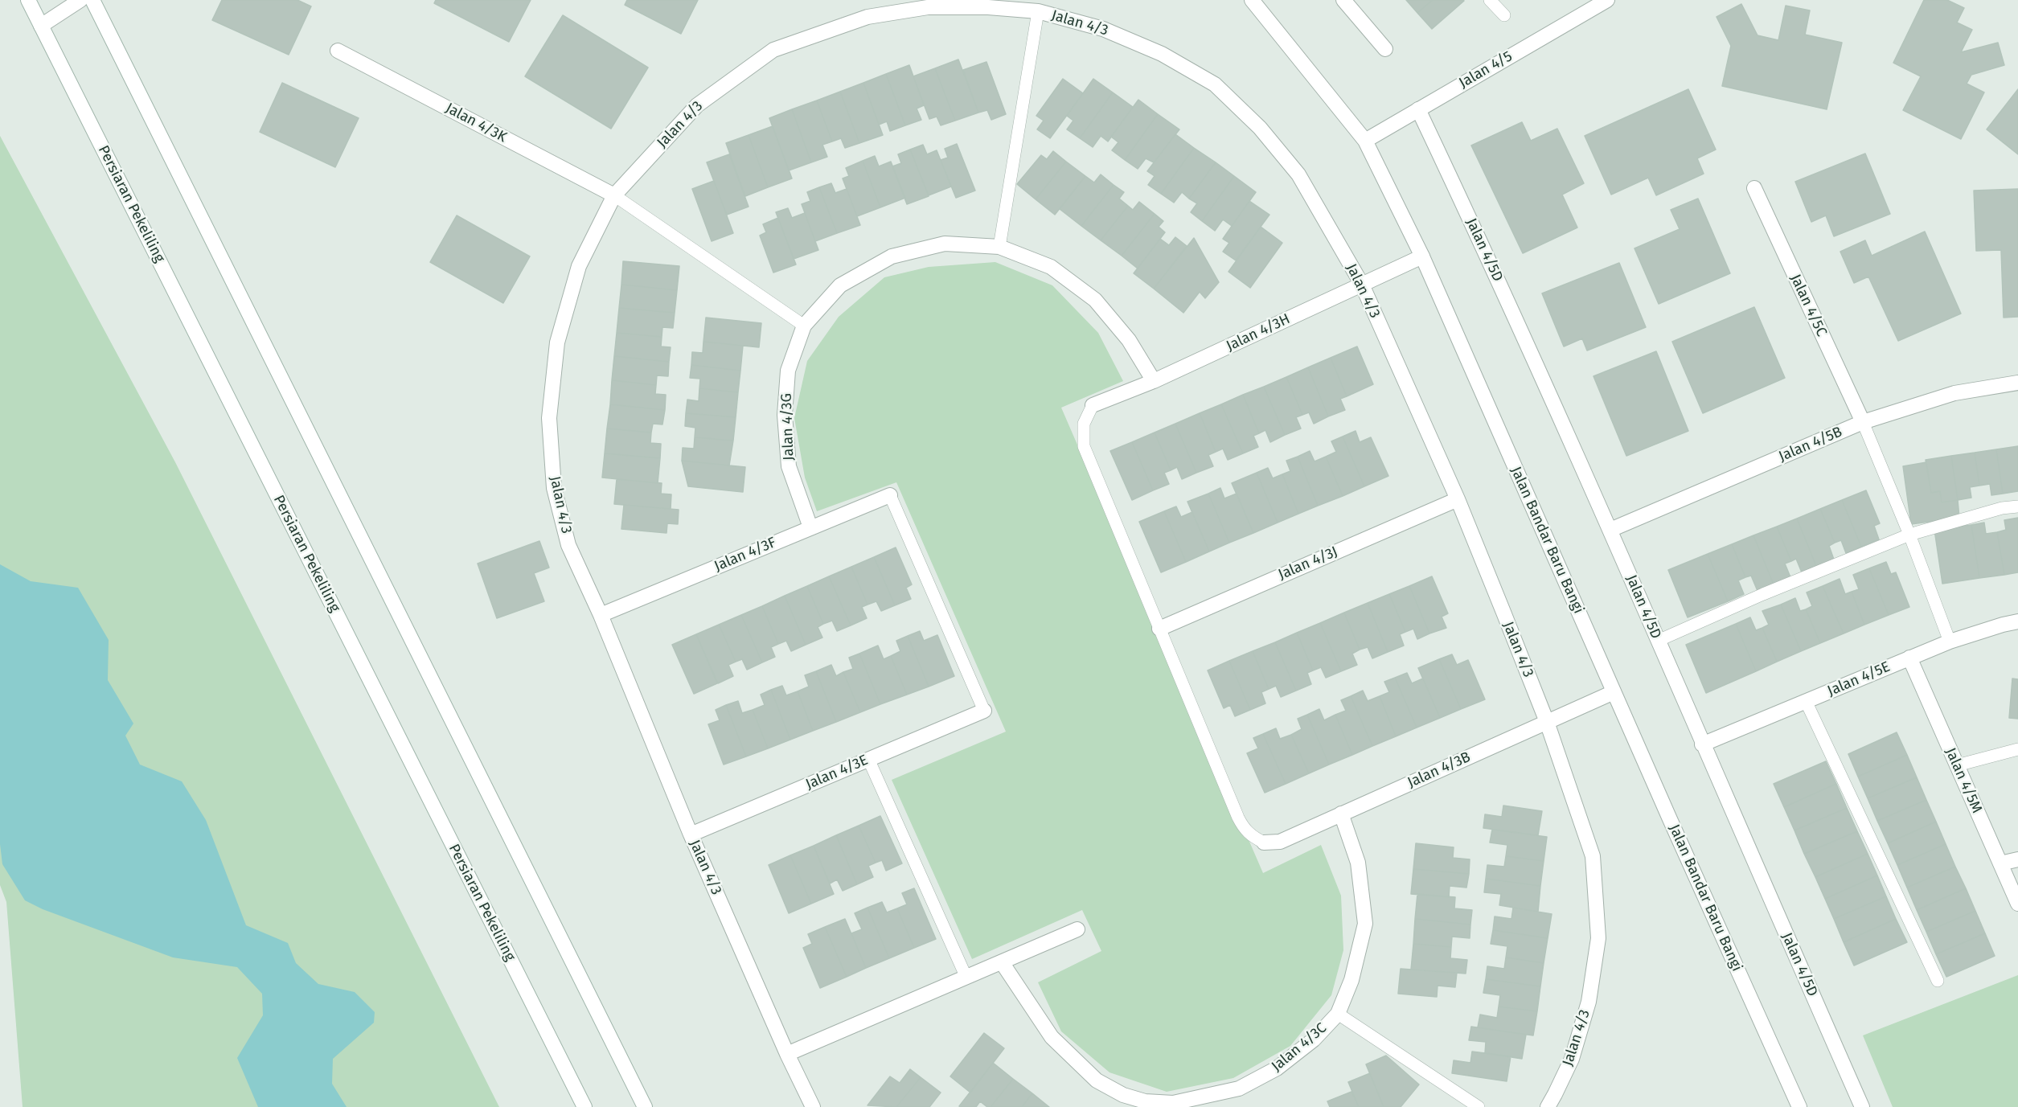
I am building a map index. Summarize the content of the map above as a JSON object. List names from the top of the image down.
{
  "streets": {
    "street": [
      "Jalan 4/3",
      "Jalan 4/5",
      "Jalan 4/3K",
      "Persiaran Pekeliling",
      "Jalan 4/5D",
      "Jalan 4/5C",
      "Jalan 4/3H",
      "Jalan 4/3G",
      "Jalan 4/5B",
      "Jalan Bandar Baru Bangi",
      "Jalan 4/3F",
      "Jalan 4/3J",
      "Jalan 4/5E",
      "Jalan 4/3B",
      "Jalan 4/3E",
      "Jalan 4/5M",
      "Jalan 4/3C"
    ]
  },
  "crossings": [
    ["Jalan 4/3", "Jalan 4/3K"],
    ["Jalan 4/3", "Jalan 4/3H"],
    ["Jalan 4/3", "Jalan 4/3F"],
    ["Jalan 4/3", "Jalan 4/3J"],
    ["Jalan 4/3", "Jalan 4/3B"],
    ["Jalan 4/3", "Jalan 4/3E"],
    ["Jalan 4/5", "Jalan 4/5D"],
    ["Jalan 4/5", "Jalan Bandar Baru Bangi"],
    ["Jalan 4/5D", "Jalan 4/5B"],
    ["Jalan 4/5D", "Jalan 4/5E"],
    ["Jalan 4/5C", "Jalan 4/5B"],
    ["Jalan 4/3H", "Jalan 4/3G"],
    ["Jalan 4/3H", "Jalan Bandar Baru Bangi"],
    ["Jalan 4/3G", "Jalan 4/3F"],
    ["Jalan Bandar Baru Bangi", "Jalan 4/3B"],
    ["Jalan 4/5E", "Jalan 4/5M"],
    ["Jalan 4/3B", "Jalan 4/3C"]
  ]
}
